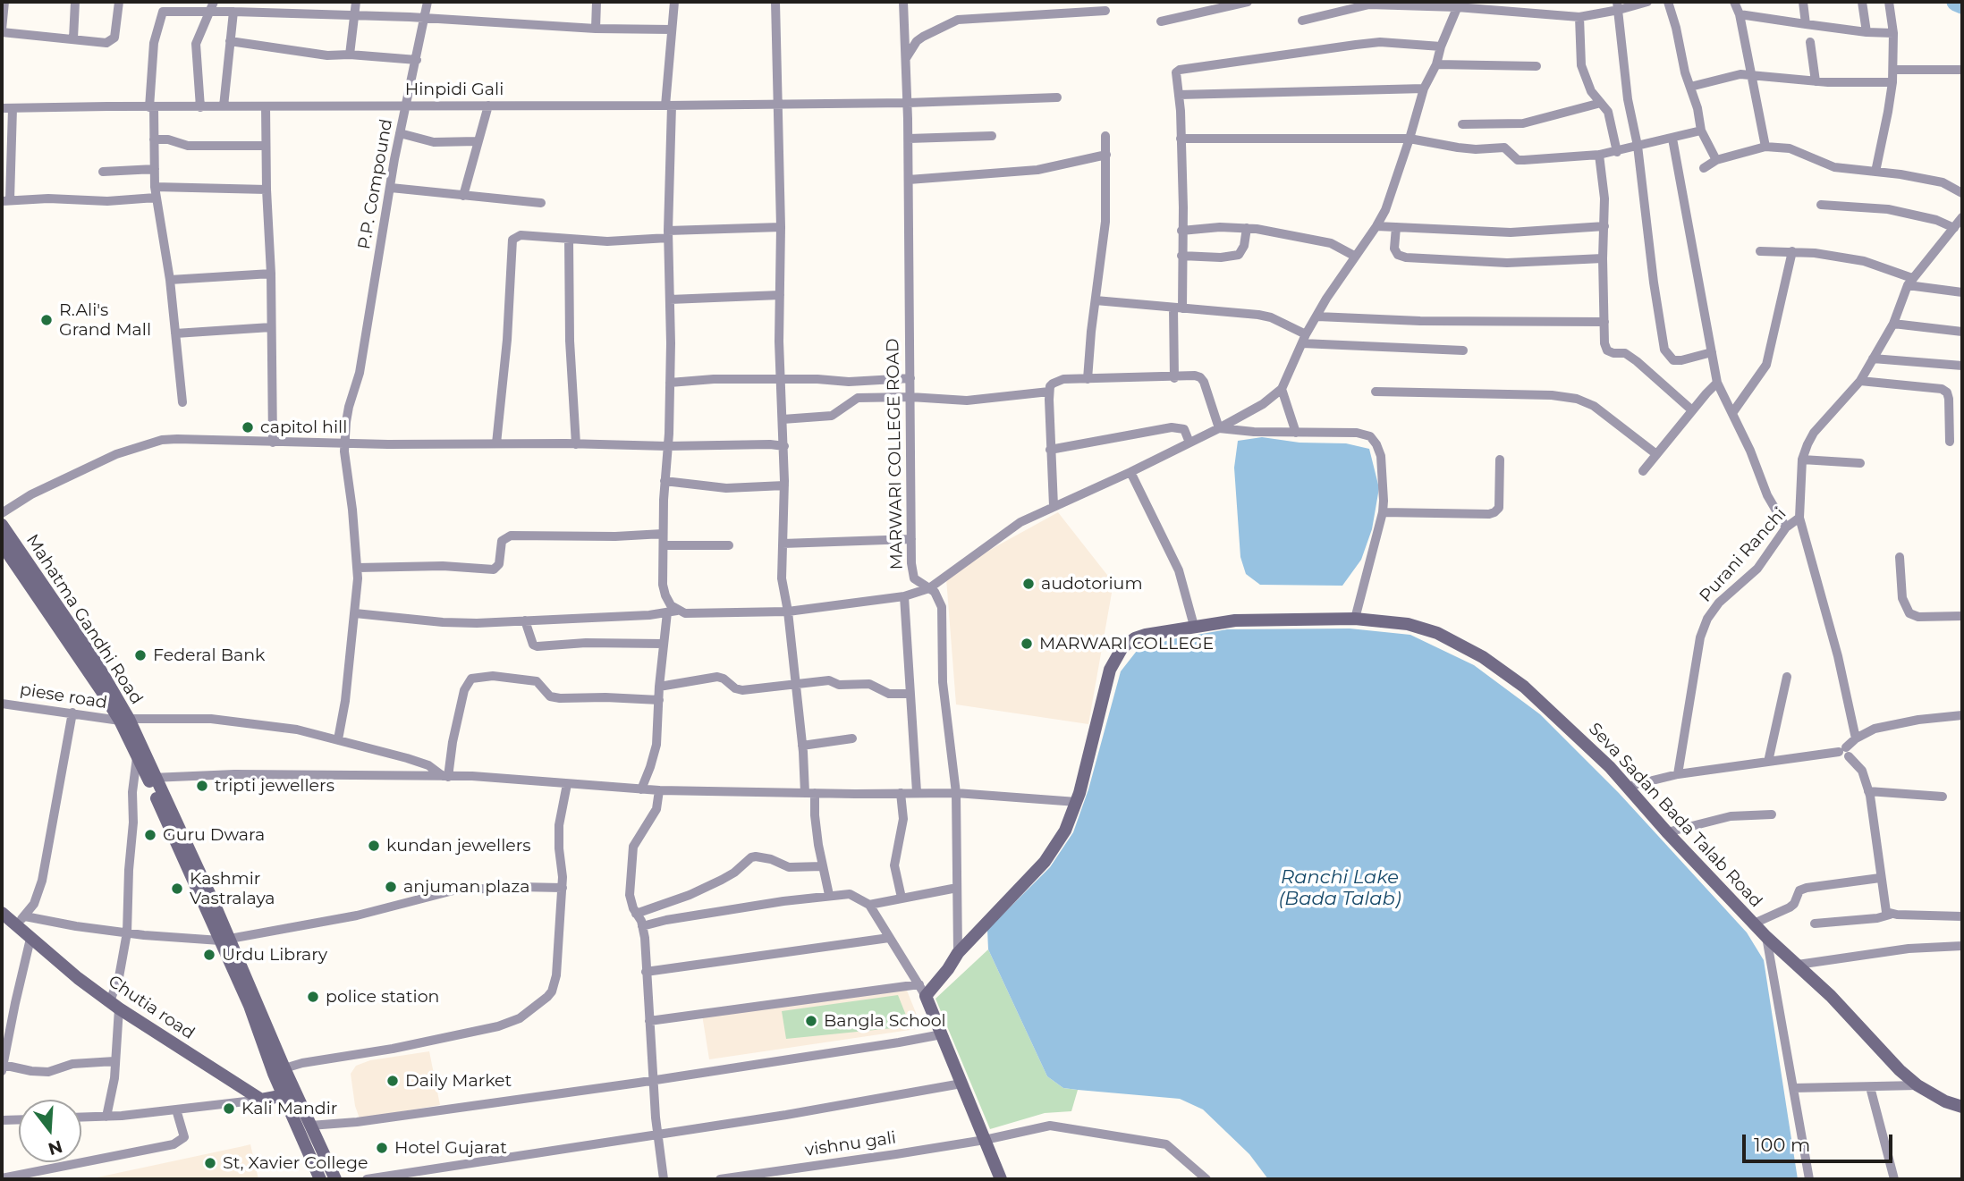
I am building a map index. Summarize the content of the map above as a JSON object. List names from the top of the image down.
{
  "streets": {
    "street": [
      "Hinpidi Gali",
      "P.P. Compound",
      "MARWARI COLLEGE ROAD",
      "Purani Ranchi",
      "Mahatma Gandhi Road",
      "piese road",
      "Seva Sadan Bada Talab Road",
      "Chutia road",
      "vishnu gali"
    ]
  },
  "crossings": [
    ["Hinpidi Gali", "P.P. Compound"],
    ["Hinpidi Gali", "MARWARI COLLEGE ROAD"],
    ["P.P. Compound", "piese road"],
    ["MARWARI COLLEGE ROAD", "Seva Sadan Bada Talab Road"],
    ["Mahatma Gandhi Road", "piese road"]
  ],
  "water": ["Ranchi Lake (Bada Talab)"],
  "places": [
    "R.Ali's Grand Mall",
    "capitol hill",
    "audotorium",
    "MARWARI COLLEGE",
    "Federal Bank",
    "tripti jewellers",
    "Guru Dwara",
    "kundan jewellers",
    "anjuman plaza",
    "Kashmir Vastralaya",
    "Urdu Library",
    "police station",
    "Bangla School",
    "Daily Market",
    "Kali Mandir",
    "Hotel Gujarat",
    "St, Xavier College"
  ],
  "scale_bar": "100 m",
  "north": "bottom"
}
